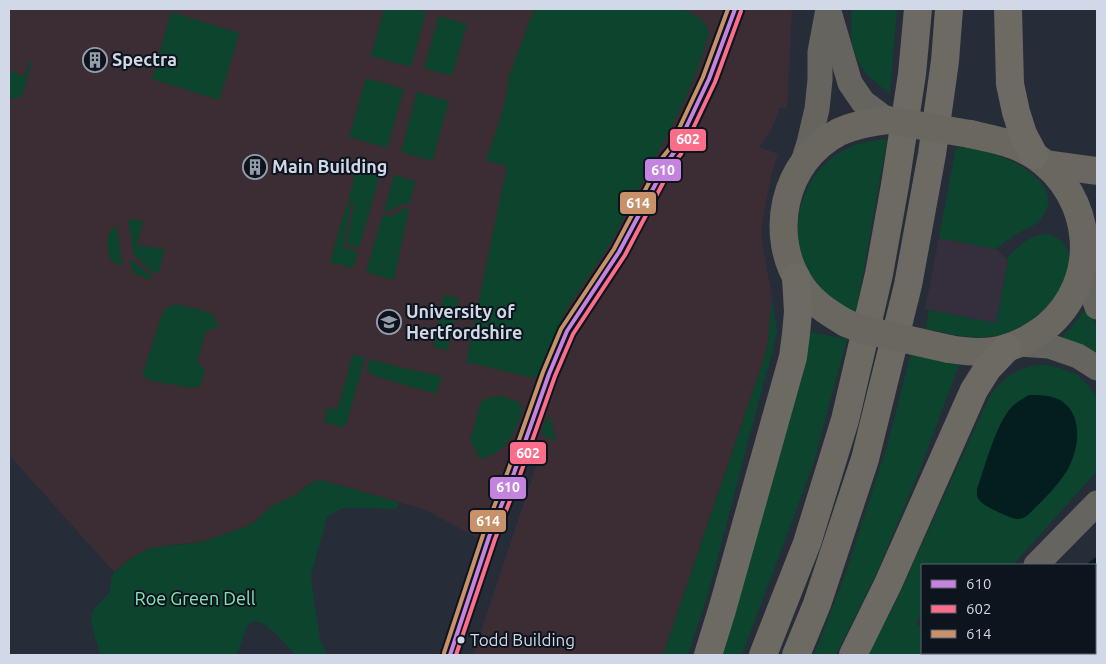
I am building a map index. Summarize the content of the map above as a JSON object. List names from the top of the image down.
{
  "parks": ["Roe Green Dell"],
  "places": {
    "building": ["Spectra", "Main Building"],
    "school or university": ["University of Hertfordshire"],
    "other": ["Todd Building"]
  },
  "lines": ["transit line 610", "transit line 614", "transit line 602"],
  "legend": ["610", "602", "614"]
}
